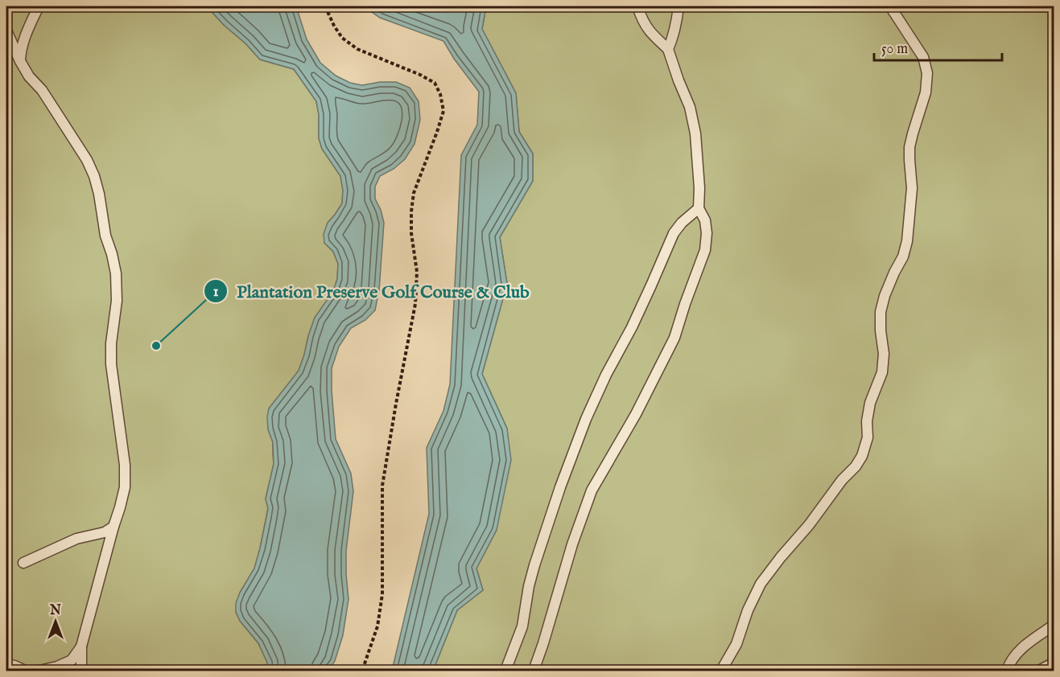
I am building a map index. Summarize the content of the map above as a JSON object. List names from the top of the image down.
{
  "places": ["Plantation Preserve Golf Course & Club"],
  "scale_bar": "50 m",
  "north": "top"
}
